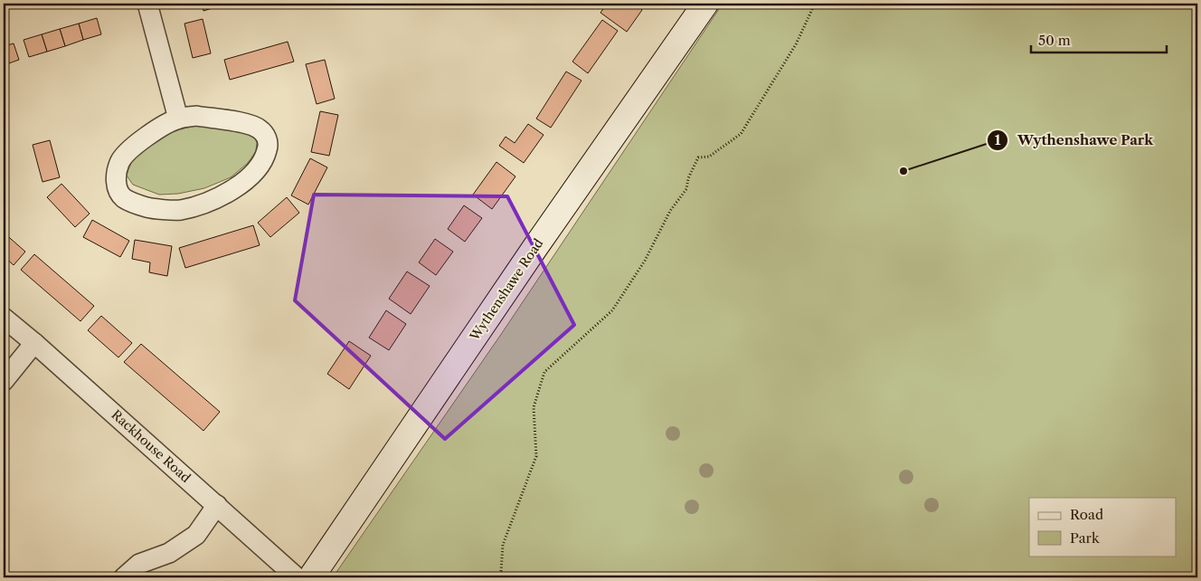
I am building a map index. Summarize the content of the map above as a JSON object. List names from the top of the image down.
{
  "streets": {
    "main road": ["Wythenshawe Road"],
    "street": ["Rackhouse Road"]
  },
  "places": ["Wythenshawe Park"],
  "legend": ["Road", "Park"],
  "scale_bar": "50 m"
}
